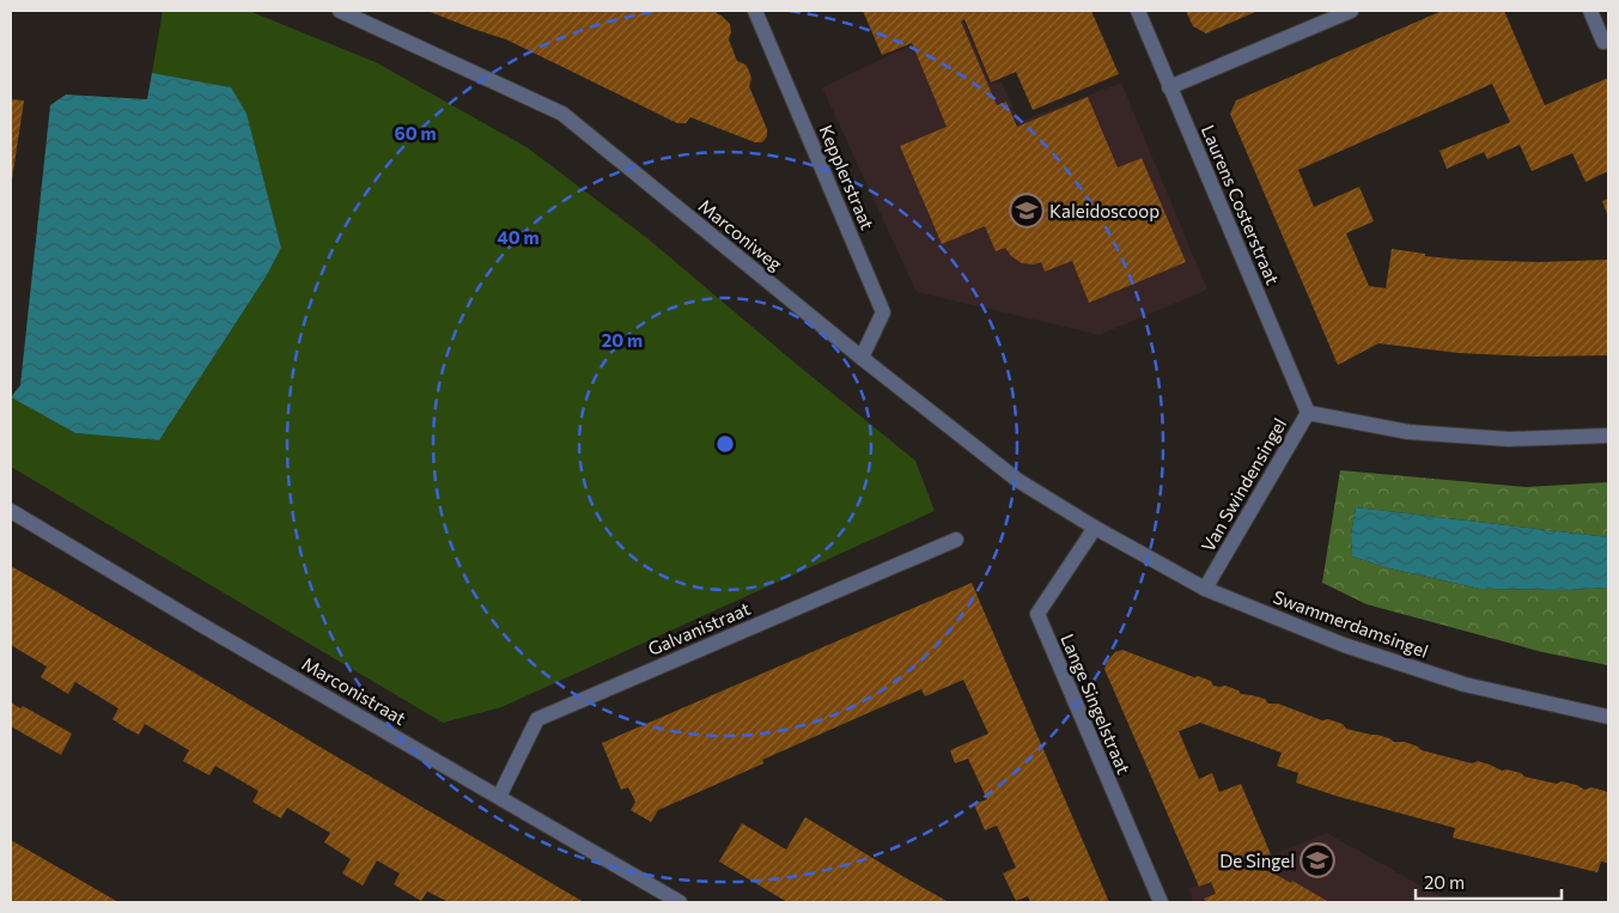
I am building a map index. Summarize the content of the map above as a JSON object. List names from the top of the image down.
{
  "streets": {
    "street": [
      "Kepplerstraat",
      "Laurens Costerstraat",
      "Marconiweg",
      "Van Swindensingel",
      "Swammerdamsingel",
      "Galvanistraat",
      "Marconistraat",
      "Lange Singelstraat"
    ]
  },
  "crossings": [
    ["Kepplerstraat", "Marconiweg"],
    ["Laurens Costerstraat", "Van Swindensingel"],
    ["Marconiweg", "Swammerdamsingel"],
    ["Marconiweg", "Lange Singelstraat"],
    ["Van Swindensingel", "Swammerdamsingel"],
    ["Swammerdamsingel", "Lange Singelstraat"],
    ["Galvanistraat", "Marconistraat"]
  ],
  "places": {
    "school or university": ["Kaleidoscoop", "De Singel"]
  },
  "scale_bar": "20 m",
  "rings": ["60 m", "40 m", "20 m"]
}
